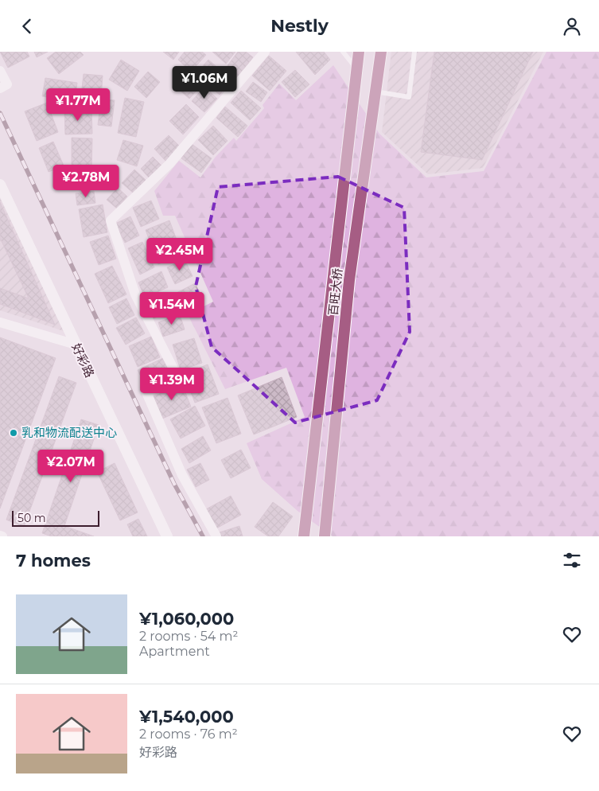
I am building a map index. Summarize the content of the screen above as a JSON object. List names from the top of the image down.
{
  "streets": {
    "main road": ["百旺大桥"],
    "street": ["好彩路"]
  },
  "places": ["乳和物流配送中心"],
  "scale_bar": "50 m",
  "page": {
    "header": "Nestly",
    "price": [
      "¥1.06M",
      "¥1.77M",
      "¥2.78M",
      "¥2.45M",
      "¥1.54M",
      "¥1.39M",
      "¥2.07M"
    ],
    "scale": "50 m",
    "heading": "7 homes",
    "list": [
      {
        "name": "¥1,060,000",
        "note": "2 rooms · 54 m² · Apartment"
      },
      {
        "name": "¥1,540,000",
        "note": "2 rooms · 76 m² · 好彩路"
      }
    ]
  }
}
